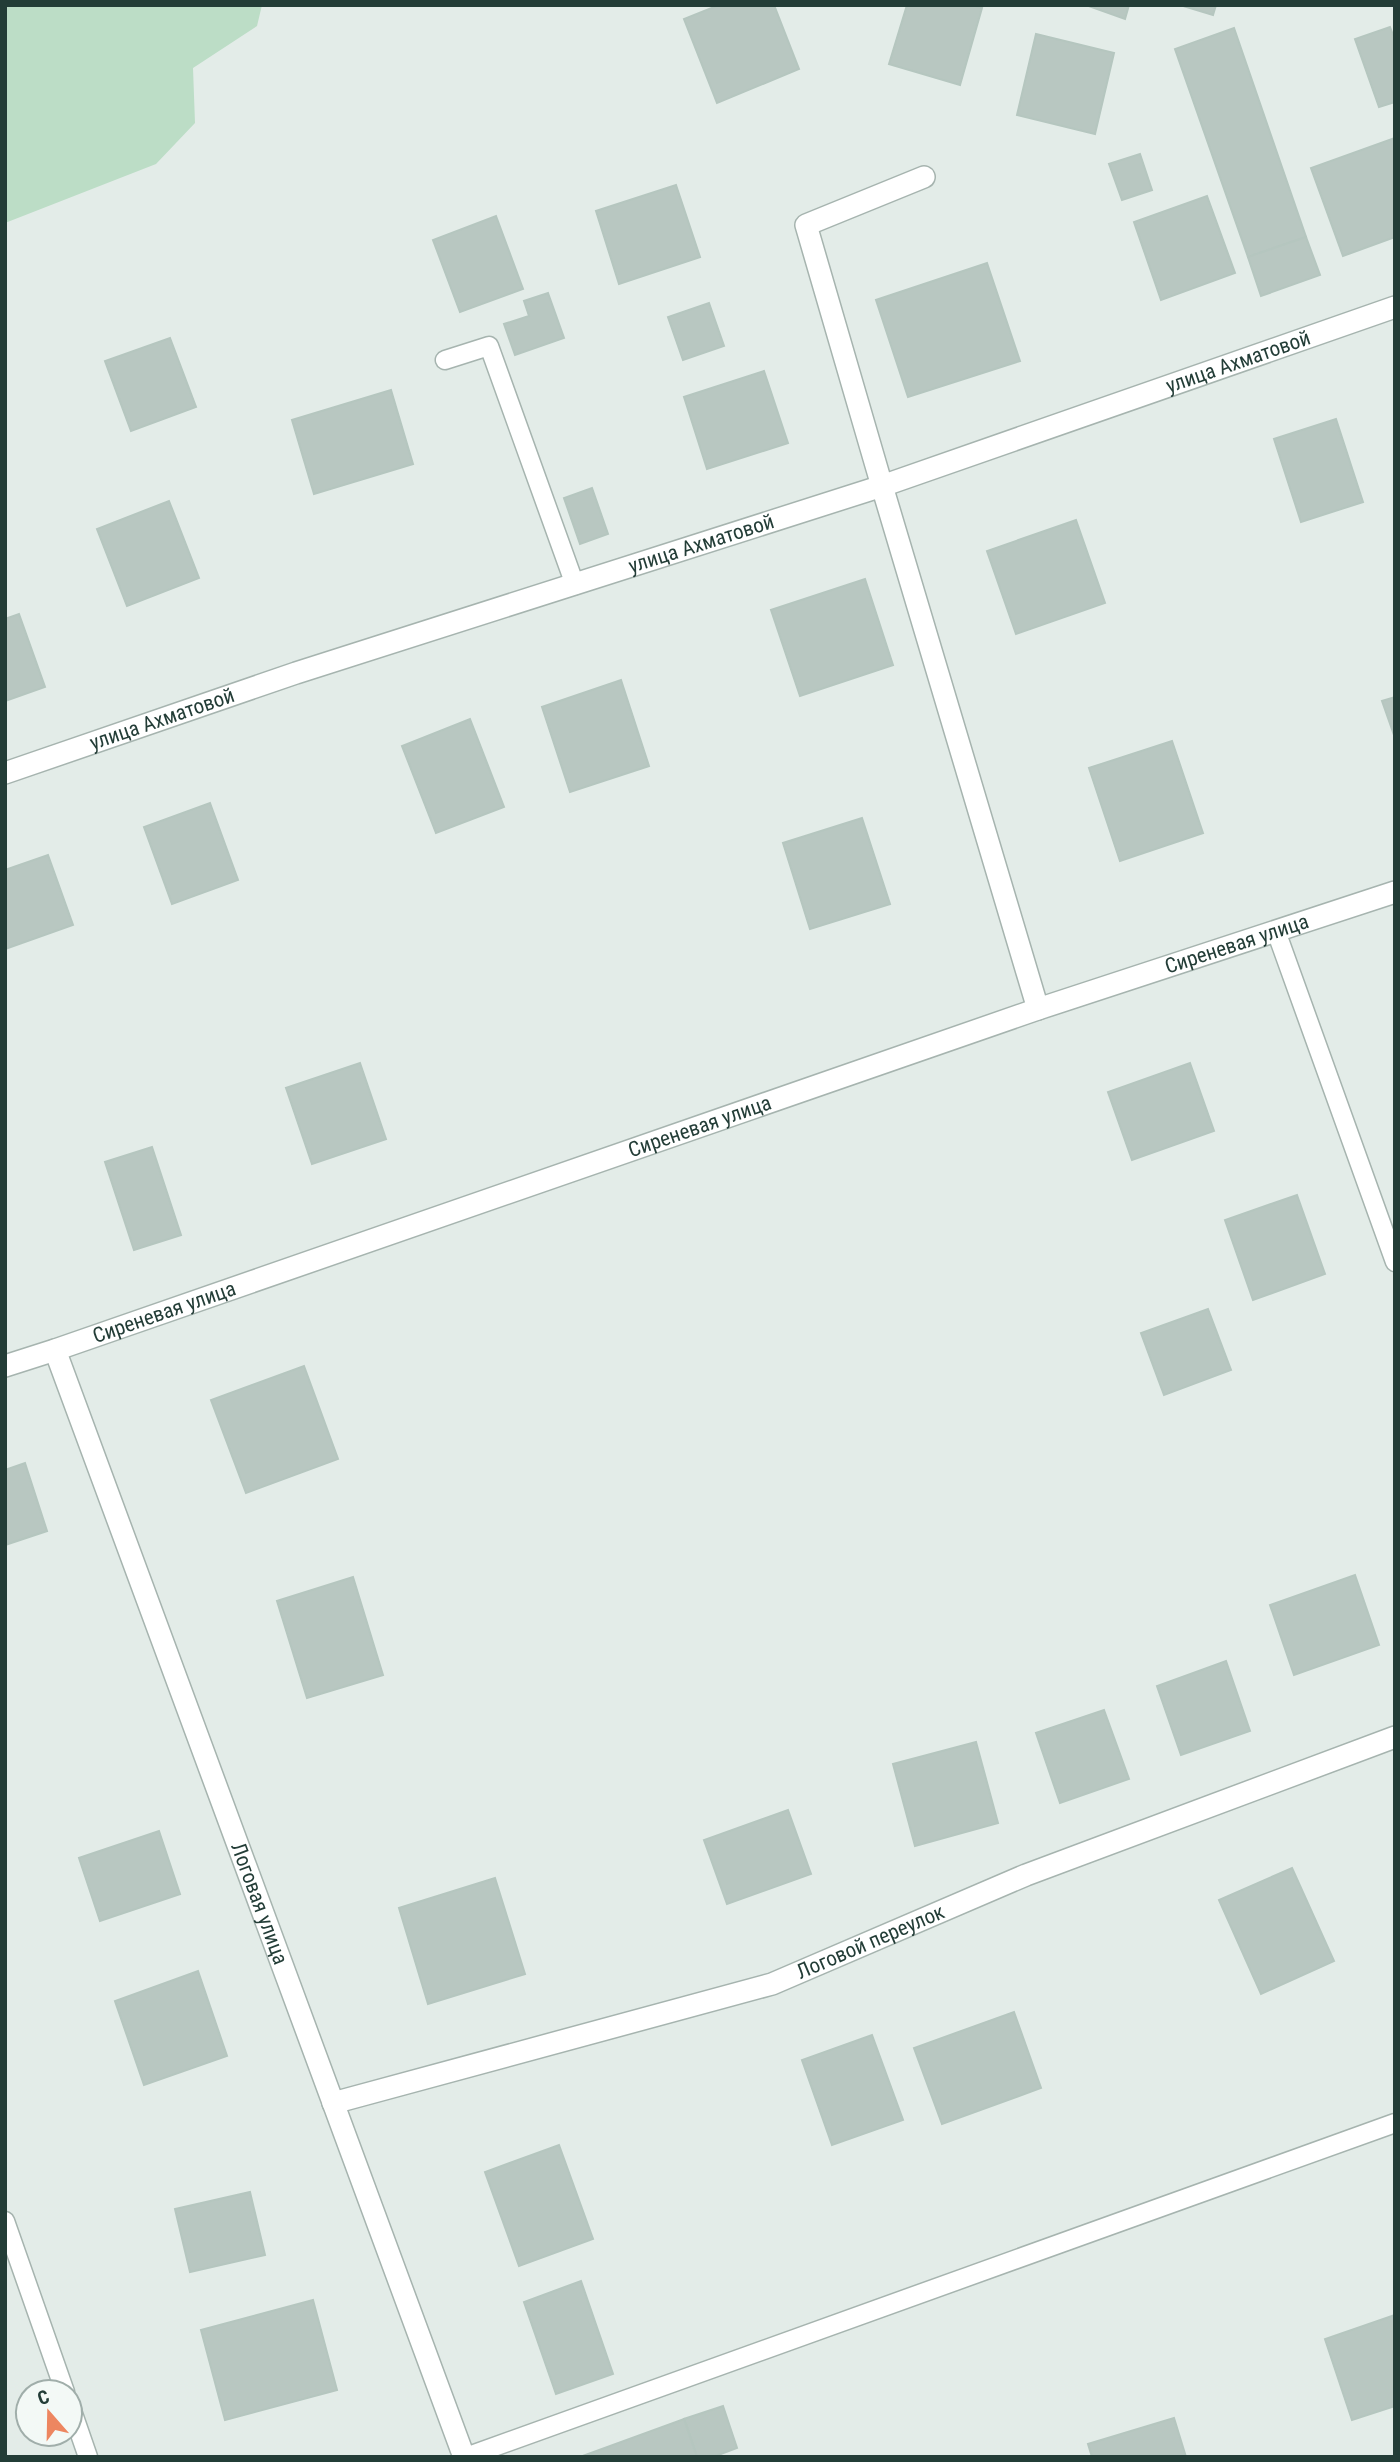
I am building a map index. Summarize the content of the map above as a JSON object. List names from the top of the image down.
{
  "streets": {
    "street": [
      "улица Ахматовой",
      "Сиреневая улица",
      "Логовая улица",
      "Логовой переулок"
    ]
  },
  "crossings": [
    ["Сиреневая улица", "Логовая улица"],
    ["Логовая улица", "Логовой переулок"]
  ],
  "north": "top"
}
